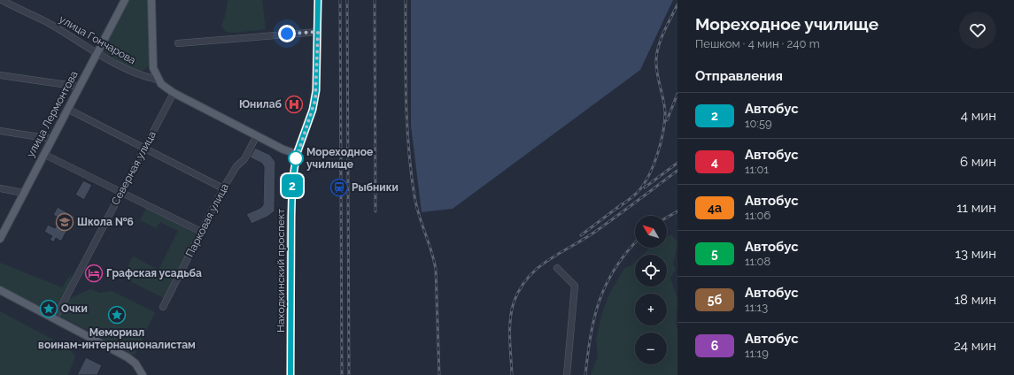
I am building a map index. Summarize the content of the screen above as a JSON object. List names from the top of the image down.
{
  "streets": {
    "main road": ["улица Гончарова", "улица Лермонтова", "Находкинский проспект"],
    "street": ["Северная улица", "Парковая улица"]
  },
  "crossings": [
    ["улица Гончарова", "улица Лермонтова"],
    ["улица Гончарова", "Северная улица"],
    ["улица Гончарова", "Парковая улица"],
    ["улица Гончарова", "Находкинский проспект"]
  ],
  "places": {
    "hospital": ["Юнилаб"],
    "other": ["Мореходное училище"],
    "station": ["Рыбники"],
    "school or university": ["Школа №6"],
    "hotel": ["Графская усадьба"],
    "place": ["Очки", "Мемориал воинам-интернационалистам"]
  },
  "lines": ["bus line 2"],
  "north": "top left",
  "page": {
    "on_map": "2",
    "heading": [
      ["Мореходное училище", "Пешком · 4 мин · 240 m"],
      "Отправления"
    ],
    "list": [
      {
        "mark": "2",
        "name": "Автобус",
        "note": "10:59",
        "value": "4 мин"
      },
      {
        "mark": "4",
        "name": "Автобус",
        "note": "11:01",
        "value": "6 мин"
      },
      {
        "mark": "4а",
        "name": "Автобус",
        "note": "11:06",
        "value": "11 мин"
      },
      {
        "mark": "5",
        "name": "Автобус",
        "note": "11:08",
        "value": "13 мин"
      },
      {
        "mark": "5б",
        "name": "Автобус",
        "note": "11:13",
        "value": "18 мин"
      },
      {
        "mark": "6",
        "name": "Автобус",
        "note": "11:19",
        "value": "24 мин"
      }
    ],
    "map_buttons": ["+", "−"]
  }
}
